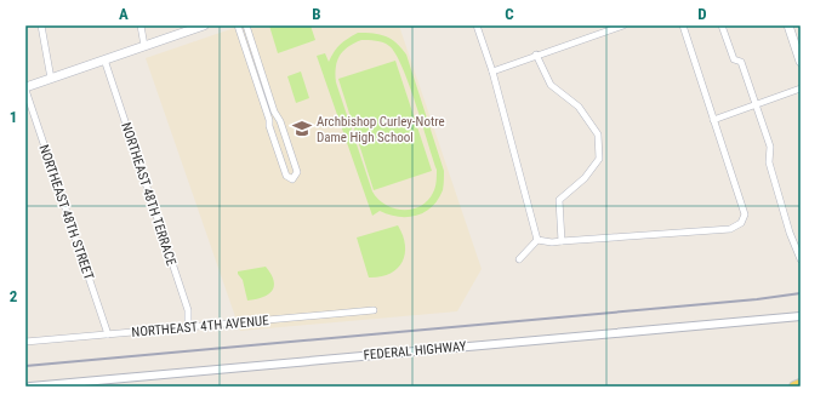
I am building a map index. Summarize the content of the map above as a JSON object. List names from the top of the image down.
{
  "streets": {
    "street": [
      "NORTHEAST 48TH TERRACE",
      "NORTHEAST 48TH STREET",
      "NORTHEAST 4TH AVENUE",
      "FEDERAL HIGHWAY"
    ]
  },
  "crossings": [
    ["NORTHEAST 48TH TERRACE", "NORTHEAST 4TH AVENUE"],
    ["NORTHEAST 48TH STREET", "NORTHEAST 4TH AVENUE"]
  ],
  "places": {
    "school or university": ["Archbishop Curley-Notre Dame High School"]
  },
  "grid": {
    "columns": [
      "A",
      "B",
      "C",
      "D"
    ],
    "rows": ["1", "2"]
  }
}
